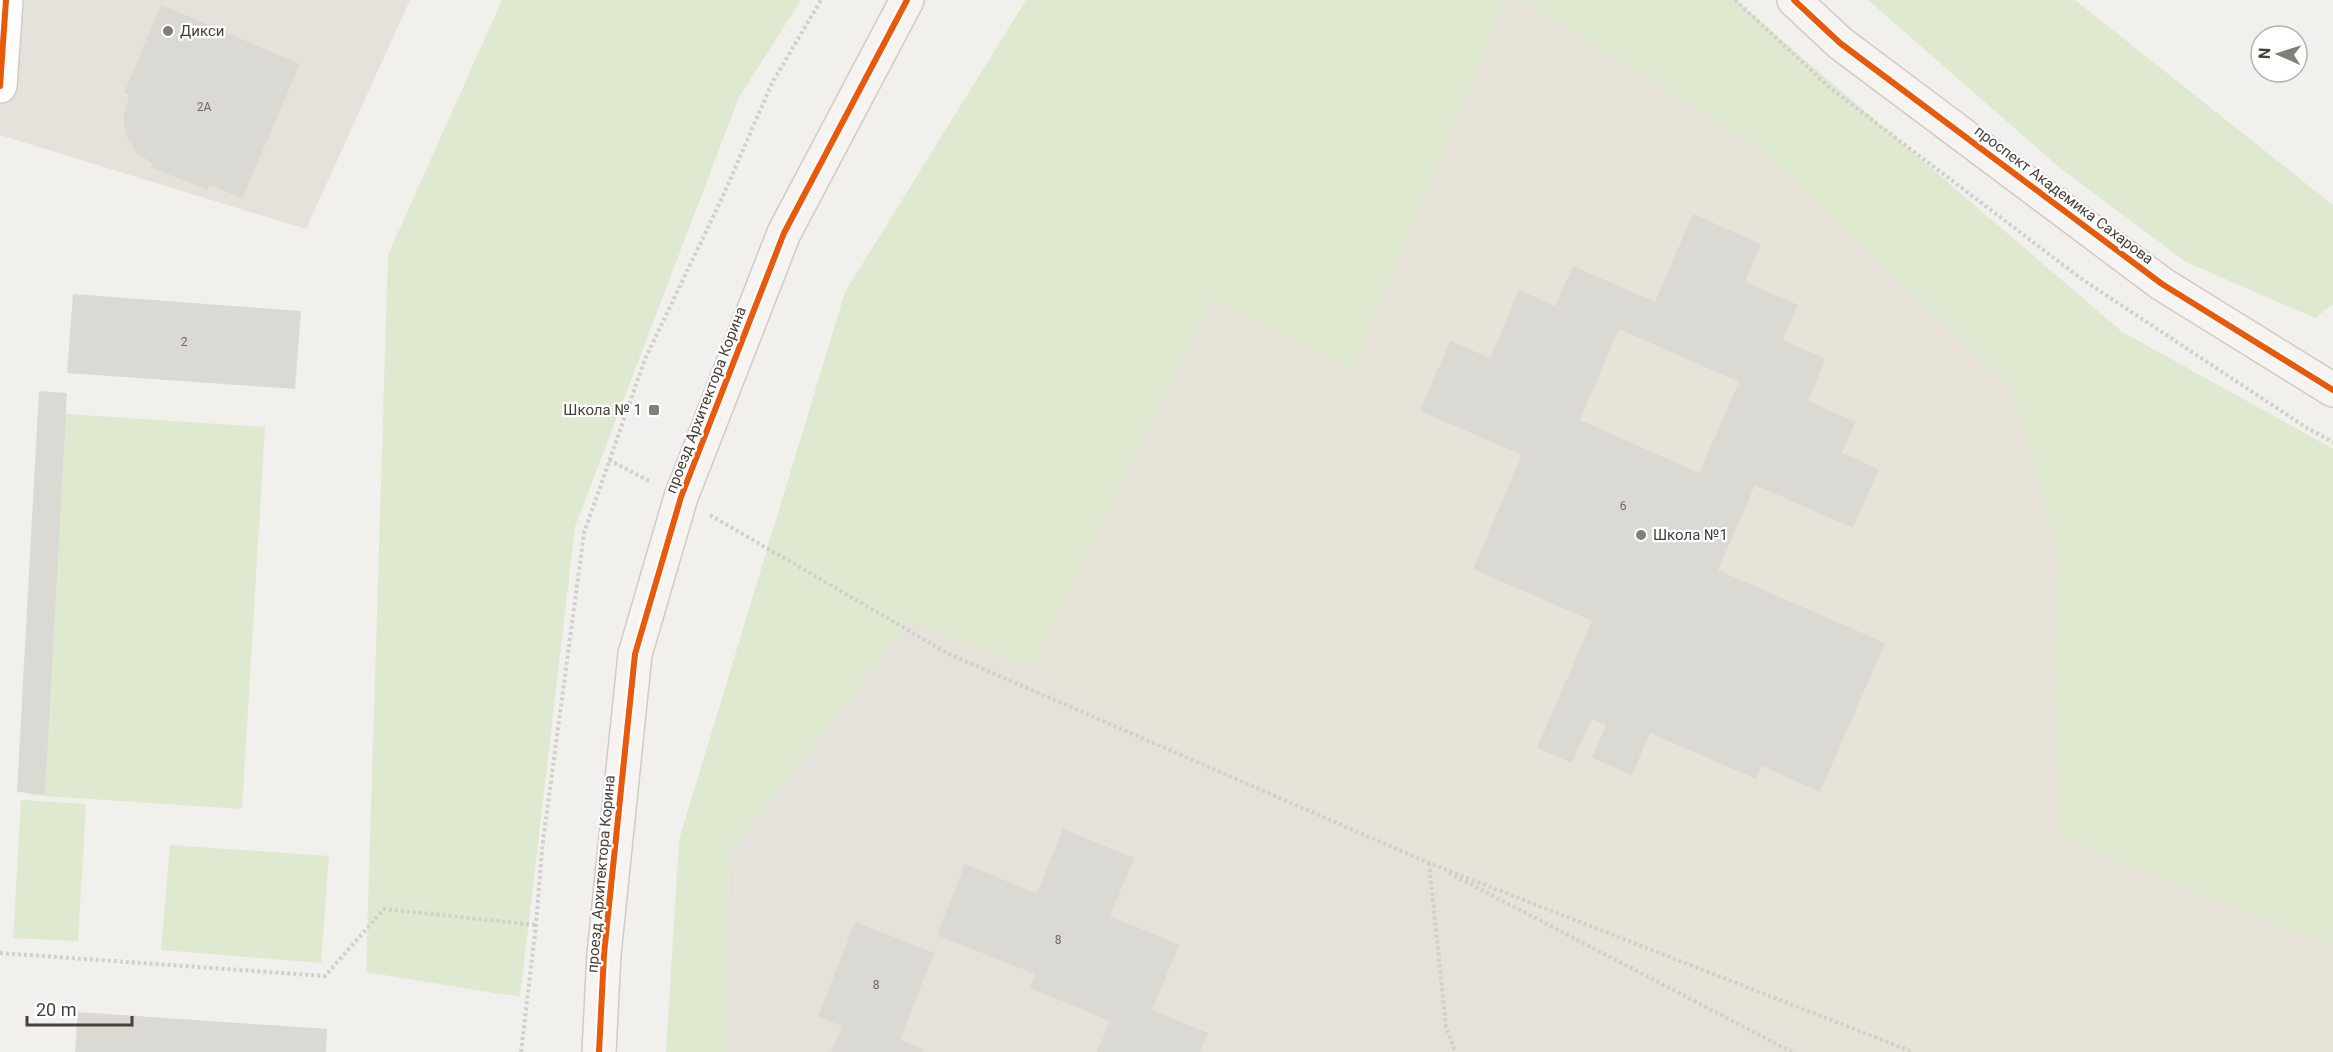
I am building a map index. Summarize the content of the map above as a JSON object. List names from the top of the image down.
{
  "streets": {
    "street": ["проспект Академика Сахарова", "проезд Архитектора Корина"]
  },
  "places": {
    "other": ["Дикси", "Школа №1"],
    "transit": ["Школа № 1"]
  },
  "house_numbers": [
    "2А",
    "2",
    "6",
    "8",
    "8"
  ],
  "scale_bar": "20 m",
  "north": "left"
}
